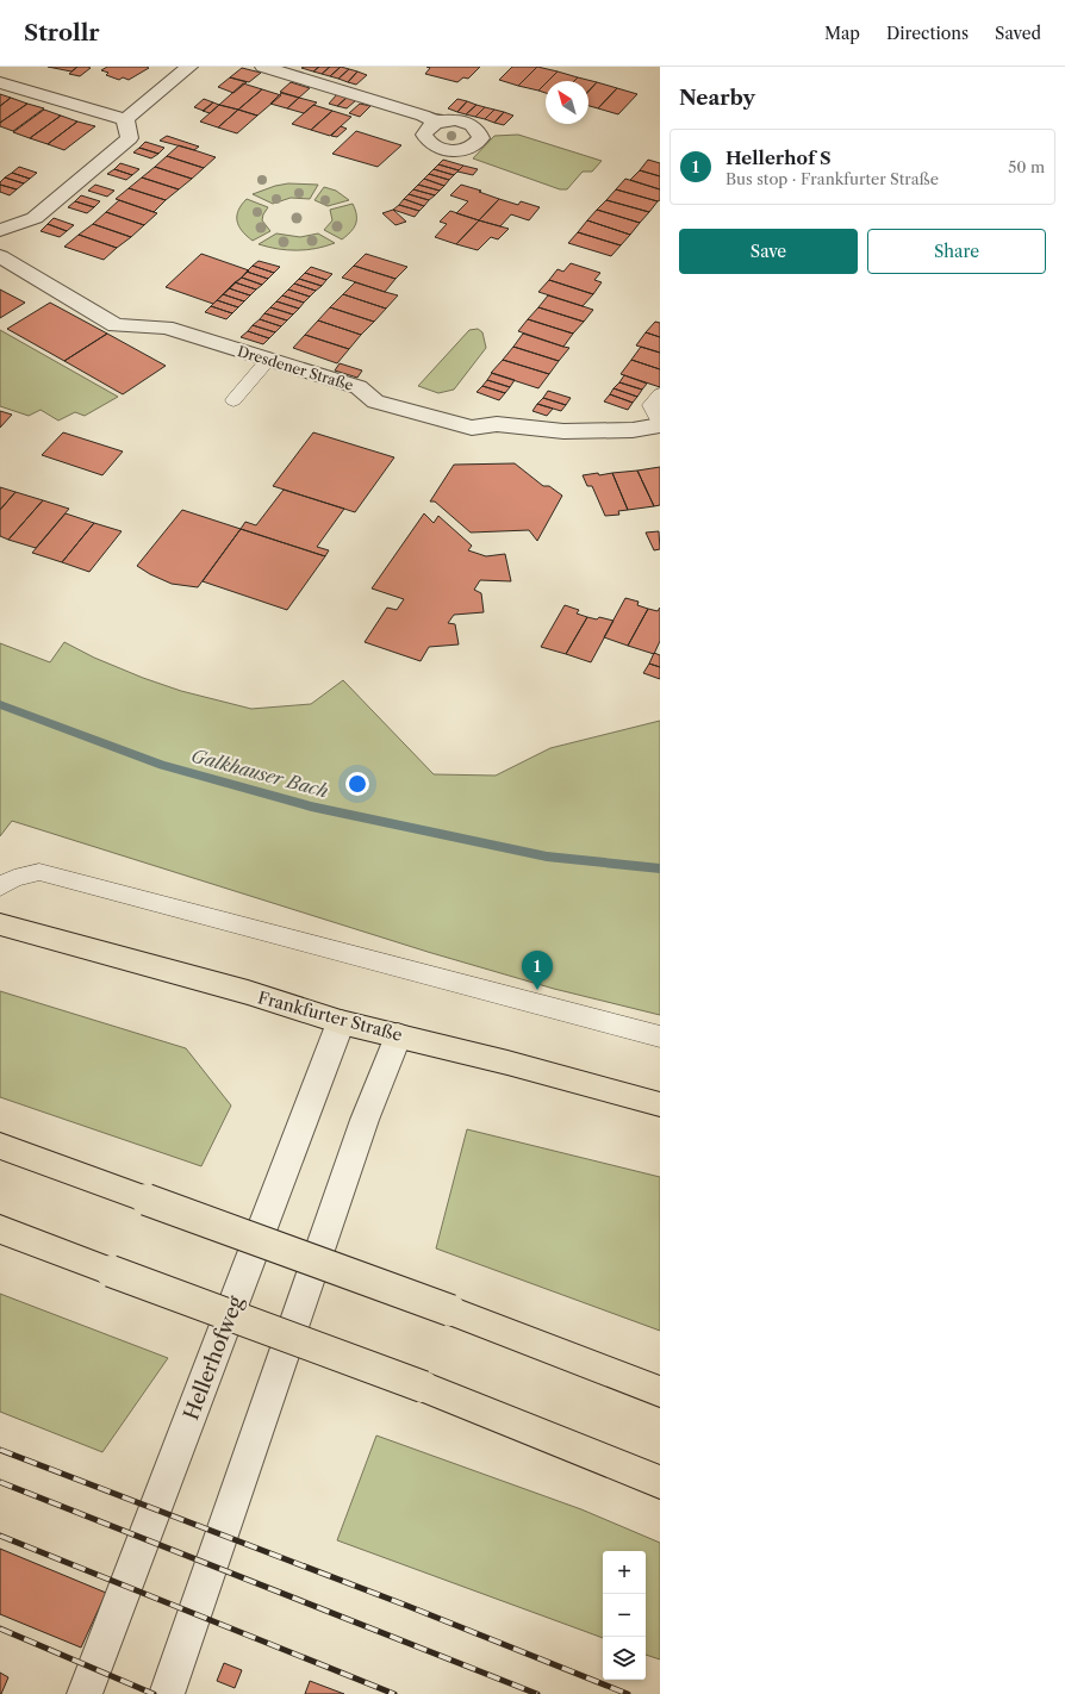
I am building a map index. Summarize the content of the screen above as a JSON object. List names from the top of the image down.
{
  "streets": {
    "main road": ["Frankfurter Straße"],
    "street": ["Dresdener Straße", "Hellerhofweg"]
  },
  "crossings": [
    ["Frankfurter Straße", "Hellerhofweg"]
  ],
  "water": ["Galkhauser Bach"],
  "north": "top left",
  "page": {
    "header": "Strollr",
    "nav": ["Map", "Directions", "Saved"],
    "heading": "Nearby",
    "list": [
      {
        "mark": "1",
        "name": "Hellerhof S",
        "note": "Bus stop · Frankfurter Straße",
        "value": "50 m"
      }
    ],
    "buttons": ["Save", "Share"],
    "pins": "1",
    "map_buttons": ["+", "−"]
  }
}
